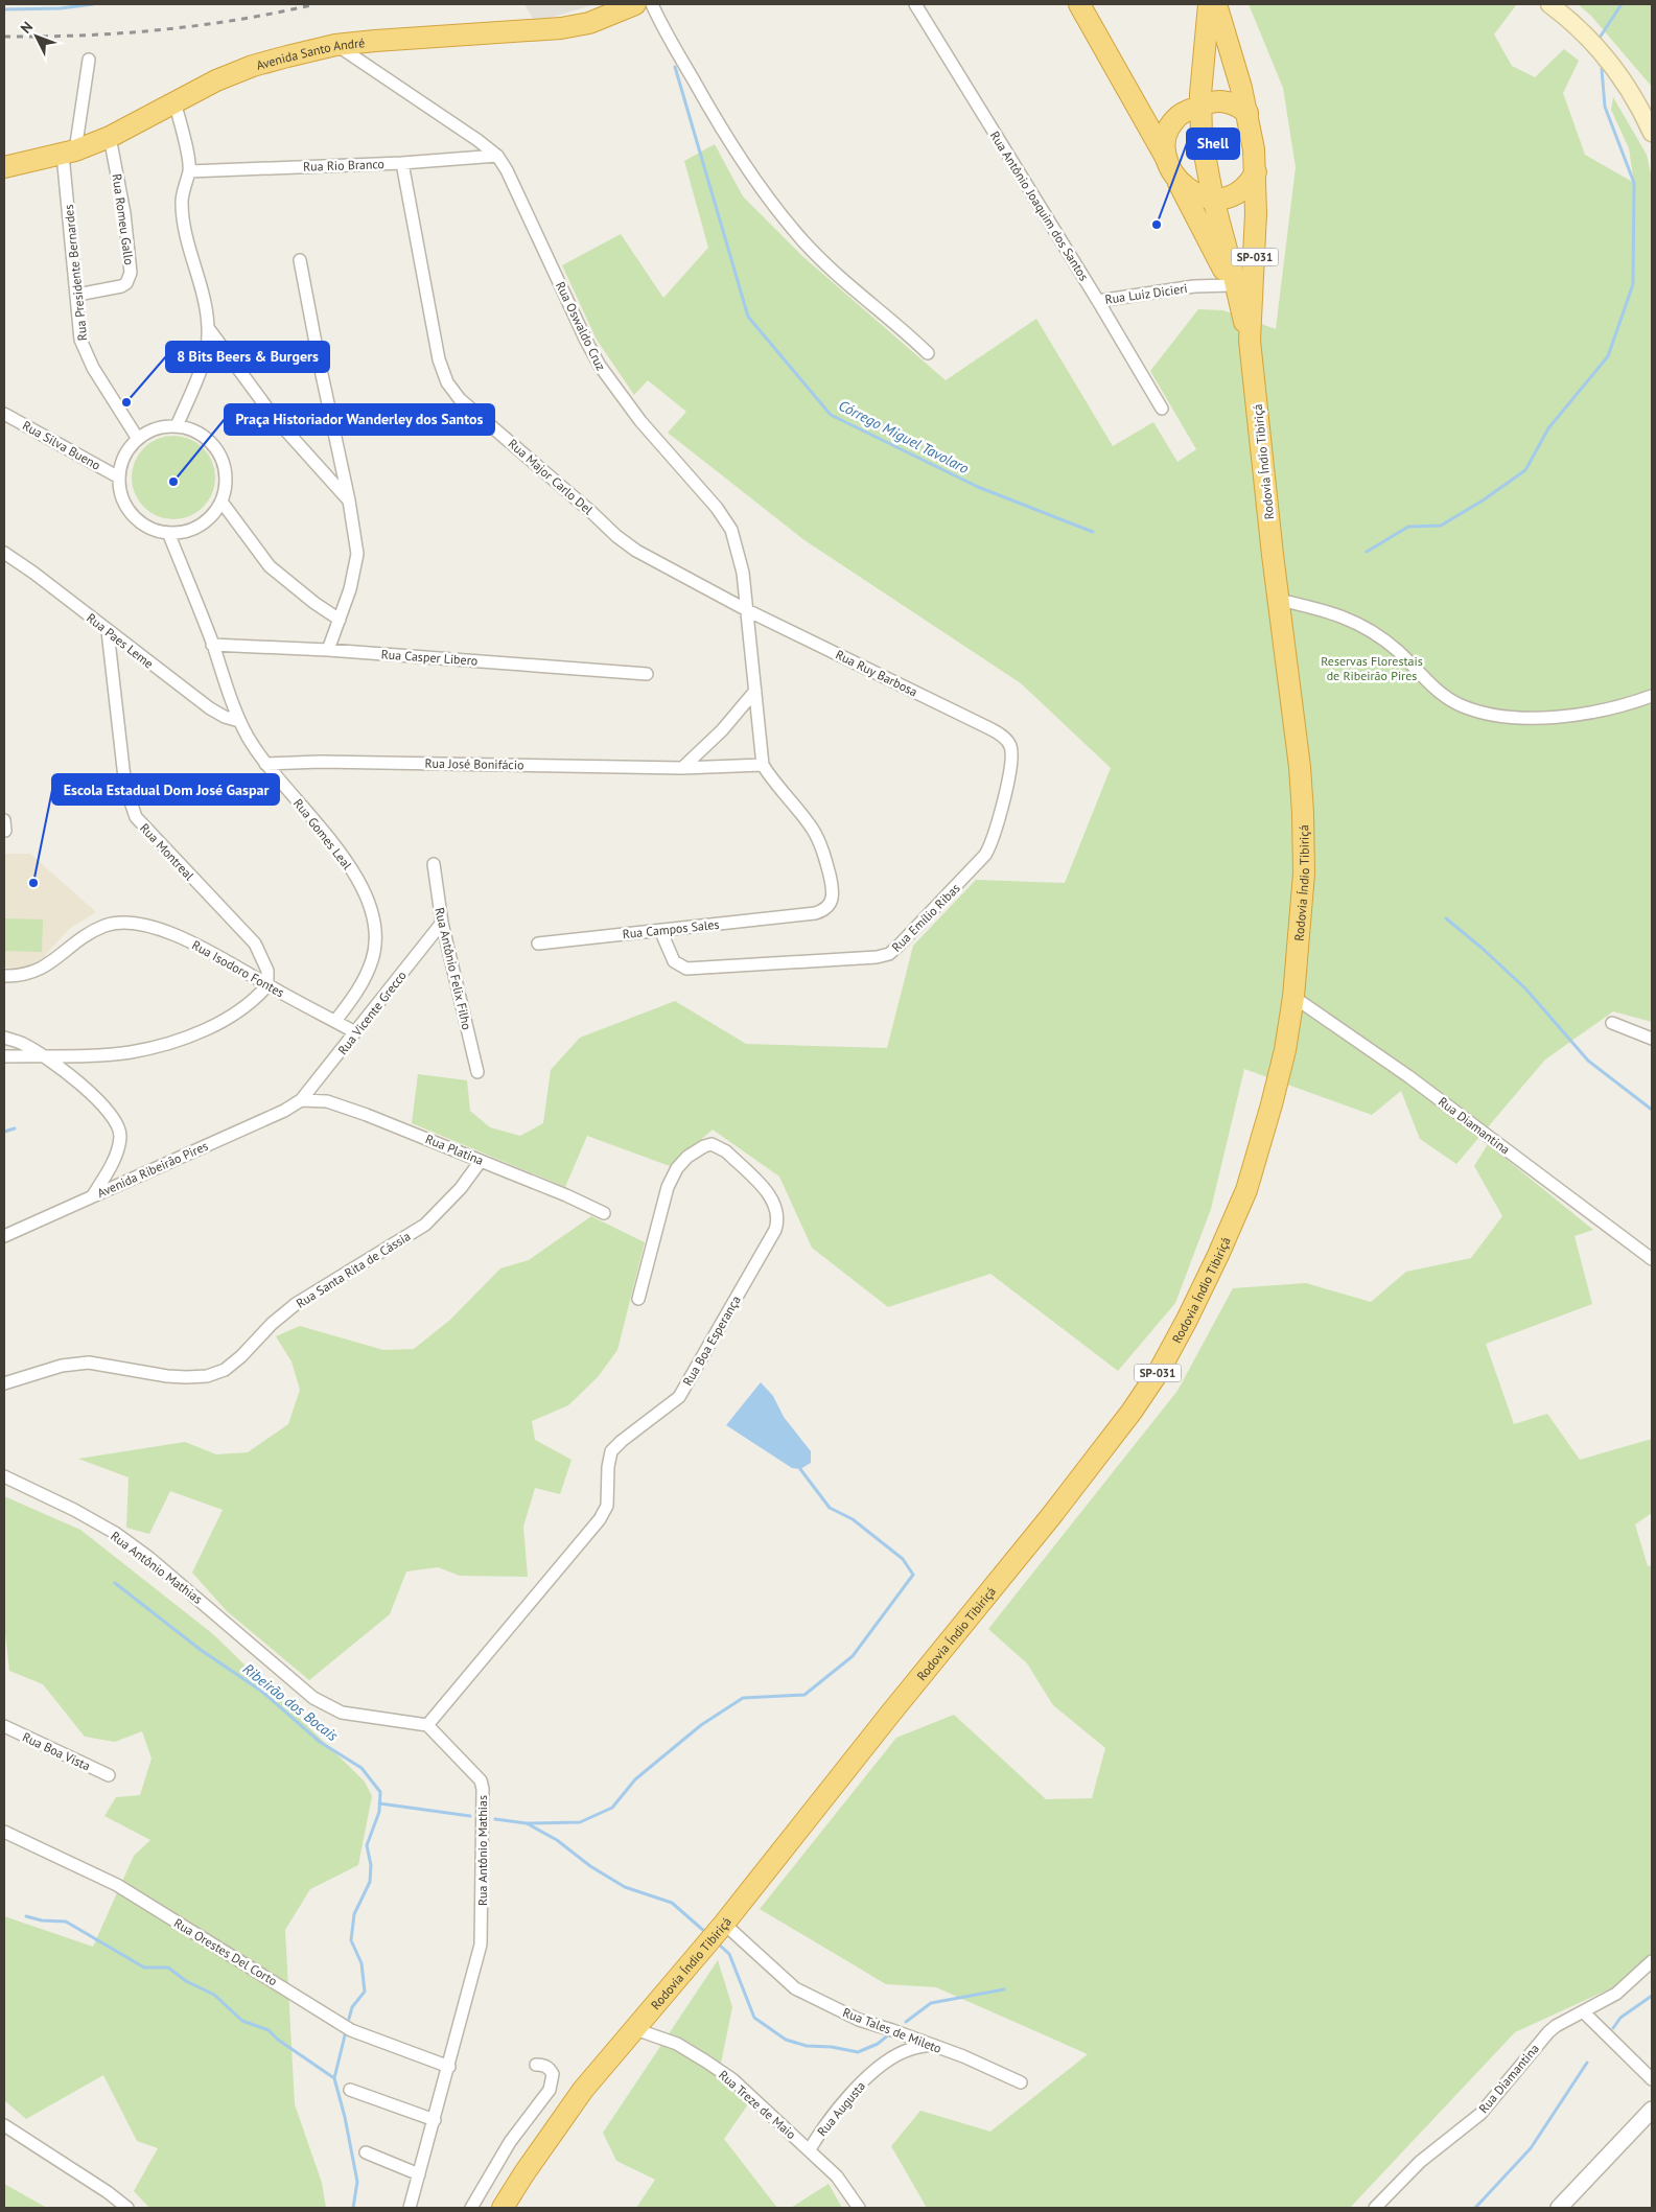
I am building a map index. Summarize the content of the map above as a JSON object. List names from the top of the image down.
{
  "streets": {
    "highway": ["Avenida Santo André", "SP-031", "Rodovia Índio Tibiriçá"],
    "street": [
      "Rua Rio Branco",
      "Rua Antônio Joaquim dos Santos",
      "Rua Romeu Gallo",
      "Rua Presidente Bernardes",
      "Rua Luiz Dicieri",
      "Rua Oswaldo Cruz",
      "Rua Silva Bueno",
      "Rua Major Carlo Del",
      "Rua Paes Leme",
      "Rua Casper Libero",
      "Rua Ruy Barbosa",
      "Rua José Bonifácio",
      "Rua Gomes Leal",
      "Rua Montreal",
      "Rua Emílio Ribas",
      "Rua Campos Sales",
      "Rua Isodoro Fontes",
      "Rua Antônio Felix Filho",
      "Rua Vicente Grecco",
      "Rua Diamantina",
      "Rua Platina",
      "Avenida Ribeirão Pires",
      "Rua Santa Rita de Cássia",
      "Rua Boa Esperança",
      "Rua Antônio Mathias",
      "Rua Boa Vista",
      "Rua Orestes Del Corto",
      "Rua Tales de Mileto",
      "Rua Treze de Maio",
      "Rua Augusta"
    ]
  },
  "crossings": [
    ["Avenida Santo André", "Rua Romeu Gallo"],
    ["Avenida Santo André", "Rua Presidente Bernardes"],
    ["Avenida Santo André", "Rua Oswaldo Cruz"],
    ["Rua Rio Branco", "Rua Oswaldo Cruz"],
    ["Rua Rio Branco", "Rua Major Carlo Del"],
    ["Rua Antônio Joaquim dos Santos", "Rua Luiz Dicieri"],
    ["Rua Romeu Gallo", "Rua Presidente Bernardes"],
    ["Rua Presidente Bernardes", "Rua Silva Bueno"],
    ["Rua Presidente Bernardes", "Rua Gomes Leal"],
    ["Rua Oswaldo Cruz", "Rua Major Carlo Del"],
    ["Rua Oswaldo Cruz", "Rua Ruy Barbosa"],
    ["Rua Oswaldo Cruz", "Rua José Bonifácio"],
    ["Rua Oswaldo Cruz", "Rua Campos Sales"],
    ["Rua Silva Bueno", "Rua Gomes Leal"],
    ["Rodovia Índio Tibiriçá", "Rua Diamantina"],
    ["Rodovia Índio Tibiriçá", "Rua Tales de Mileto"],
    ["Rodovia Índio Tibiriçá", "Rua Treze de Maio"],
    ["Rua Major Carlo Del", "Rua Ruy Barbosa"],
    ["Rua Paes Leme", "Rua Gomes Leal"],
    ["Rua Paes Leme", "Rua Montreal"],
    ["Rua Casper Libero", "Rua Gomes Leal"],
    ["Rua Ruy Barbosa", "Rua Emílio Ribas"],
    ["Rua José Bonifácio", "Rua Gomes Leal"],
    ["Rua José Bonifácio", "Rua Campos Sales"],
    ["Rua Gomes Leal", "Rua Isodoro Fontes"],
    ["Rua Montreal", "Rua Isodoro Fontes"],
    ["Rua Emílio Ribas", "Rua Campos Sales"],
    ["Rua Isodoro Fontes", "Rua Vicente Grecco"],
    ["Rua Antônio Felix Filho", "Rua Vicente Grecco"],
    ["Rua Vicente Grecco", "Rua Platina"],
    ["Rua Vicente Grecco", "Avenida Ribeirão Pires"],
    ["Rua Platina", "Avenida Ribeirão Pires"],
    ["Rua Platina", "Rua Santa Rita de Cássia"],
    ["Rua Boa Esperança", "Rua Antônio Mathias"],
    ["Rua Antônio Mathias", "Rua Orestes Del Corto"],
    ["Rua Tales de Mileto", "Rua Augusta"],
    ["Rua Treze de Maio", "Rua Augusta"]
  ],
  "water": ["Córrego Miguel Tavolaro", "Ribeirão dos Bocais"],
  "parks": ["Reservas Florestais de Ribeirão Pires"],
  "places": [
    "Shell",
    "8 Bits Beers & Burgers",
    "Praça Historiador Wanderley dos Santos",
    "Escola Estadual Dom José Gaspar"
  ],
  "north": "top left"
}
